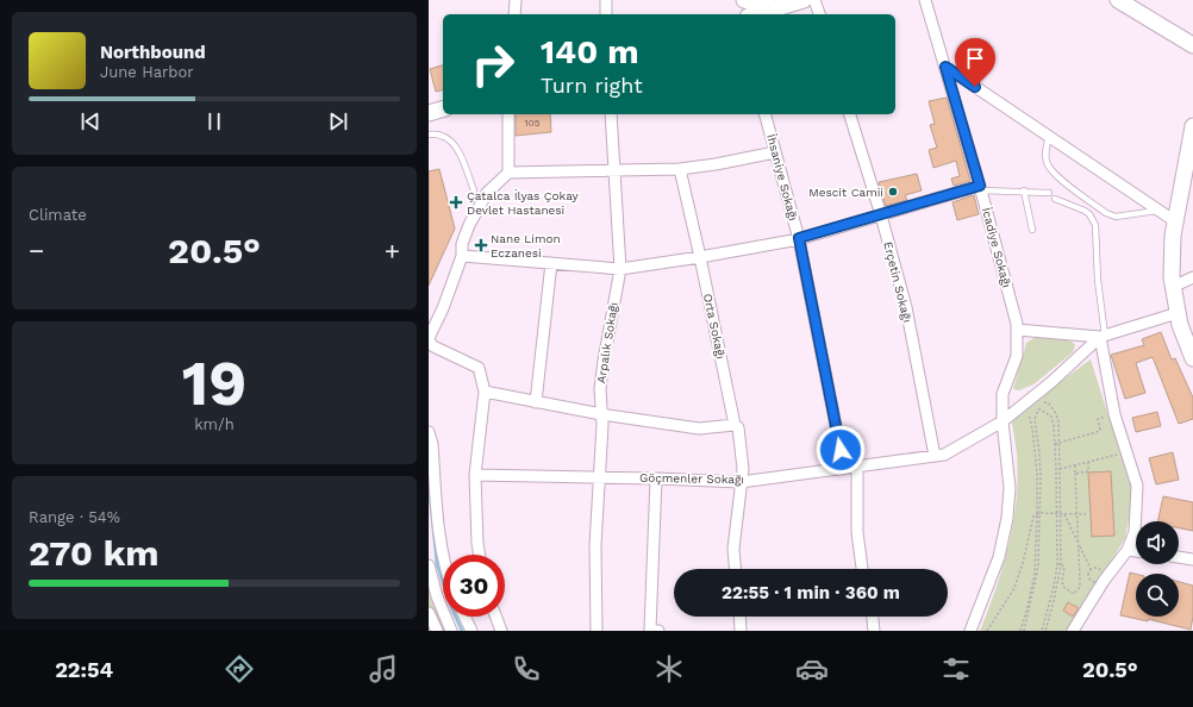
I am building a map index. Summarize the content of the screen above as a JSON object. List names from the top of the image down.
{
  "streets": {
    "street": [
      "İhsaniye Sokağı",
      "İcadiye Sokağı",
      "Erçetin Sokağı",
      "Orta Sokağı",
      "Arpalık Sokağı",
      "Göçmenler Sokağı"
    ]
  },
  "crossings": [
    ["İhsaniye Sokağı", "Göçmenler Sokağı"],
    ["İcadiye Sokağı", "Göçmenler Sokağı"],
    ["Erçetin Sokağı", "Göçmenler Sokağı"],
    ["Orta Sokağı", "Göçmenler Sokağı"],
    ["Arpalık Sokağı", "Göçmenler Sokağı"]
  ],
  "places": {
    "other": ["Mescit Camii"],
    "health": ["Çatalca İlyas Çokay Devlet Hastanesi", "Nane Limon Eczanesi"]
  },
  "house_numbers": ["105"],
  "page": {
    "turn": ["140 m", "Turn right"],
    "song": ["Northbound", "June Harbor"],
    "tile": [
      "Climate",
      ["19", "km/h"],
      ["Range · 54%", "270 km"]
    ],
    "heat": ["−", "20.5°", "+"],
    "limit": "30",
    "trip": "22:55 · 1 min · 360 m",
    "tabs": ["22:54", "20.5°"]
  }
}
